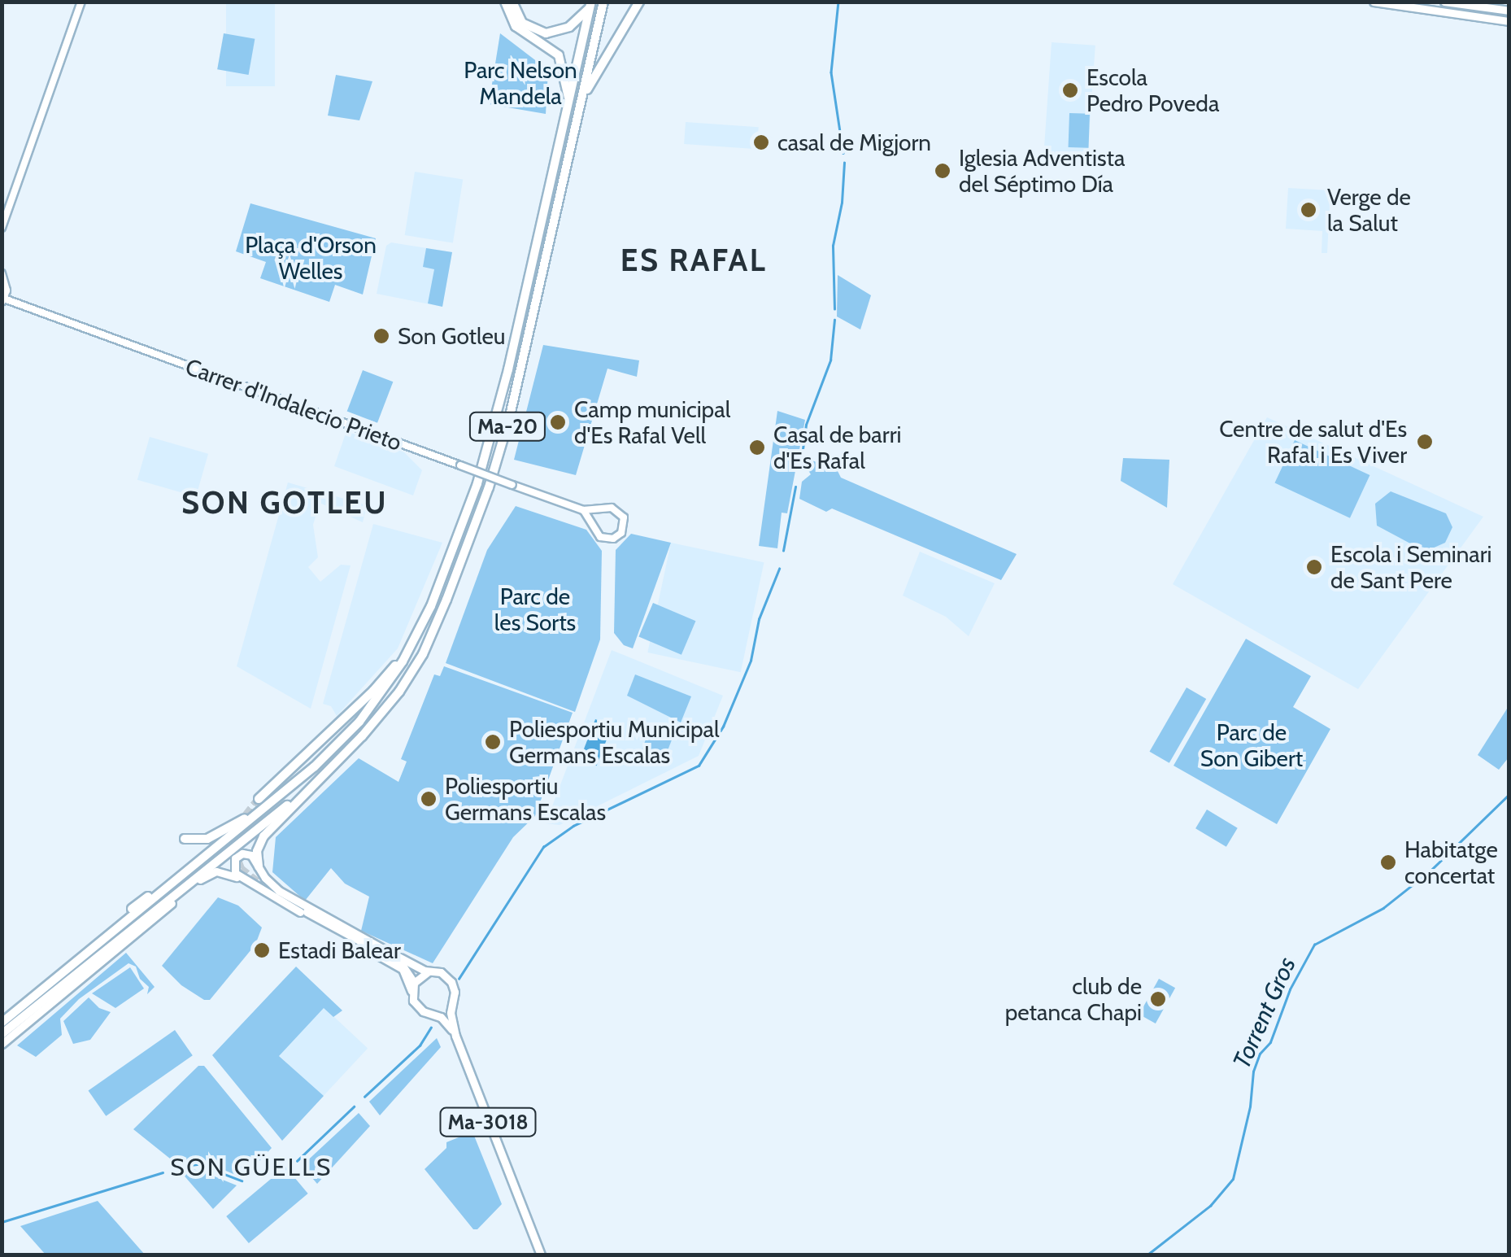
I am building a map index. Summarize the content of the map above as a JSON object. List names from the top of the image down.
{
  "streets": {
    "highway": ["Ma-20"],
    "main road": ["Ma-3018"],
    "street": ["Carrer d'Indalecio Prieto"]
  },
  "districts": ["ES RAFAL", "SON GOTLEU", "SON GÜELLS"],
  "water": ["Torrent Gros"],
  "parks": [
    "Parc Nelson Mandela",
    "Plaça d'Orson Welles",
    "Parc de les Sorts",
    "Parc de Son Gibert"
  ],
  "places": [
    "Escola Pedro Poveda",
    "casal de Migjorn",
    "Iglesia Adventista del Séptimo Día",
    "Verge de la Salut",
    "Son Gotleu",
    "Camp municipal d'Es Rafal Vell",
    "Centre de salut d'Es Rafal i Es Viver",
    "Casal de barri d'Es Rafal",
    "Escola i Seminari de Sant Pere",
    "Poliesportiu Municipal Germans Escalas",
    "Poliesportiu Germans Escalas",
    "Habitatge concertat",
    "Estadi Balear",
    "club de petanca Chapi"
  ]
}
